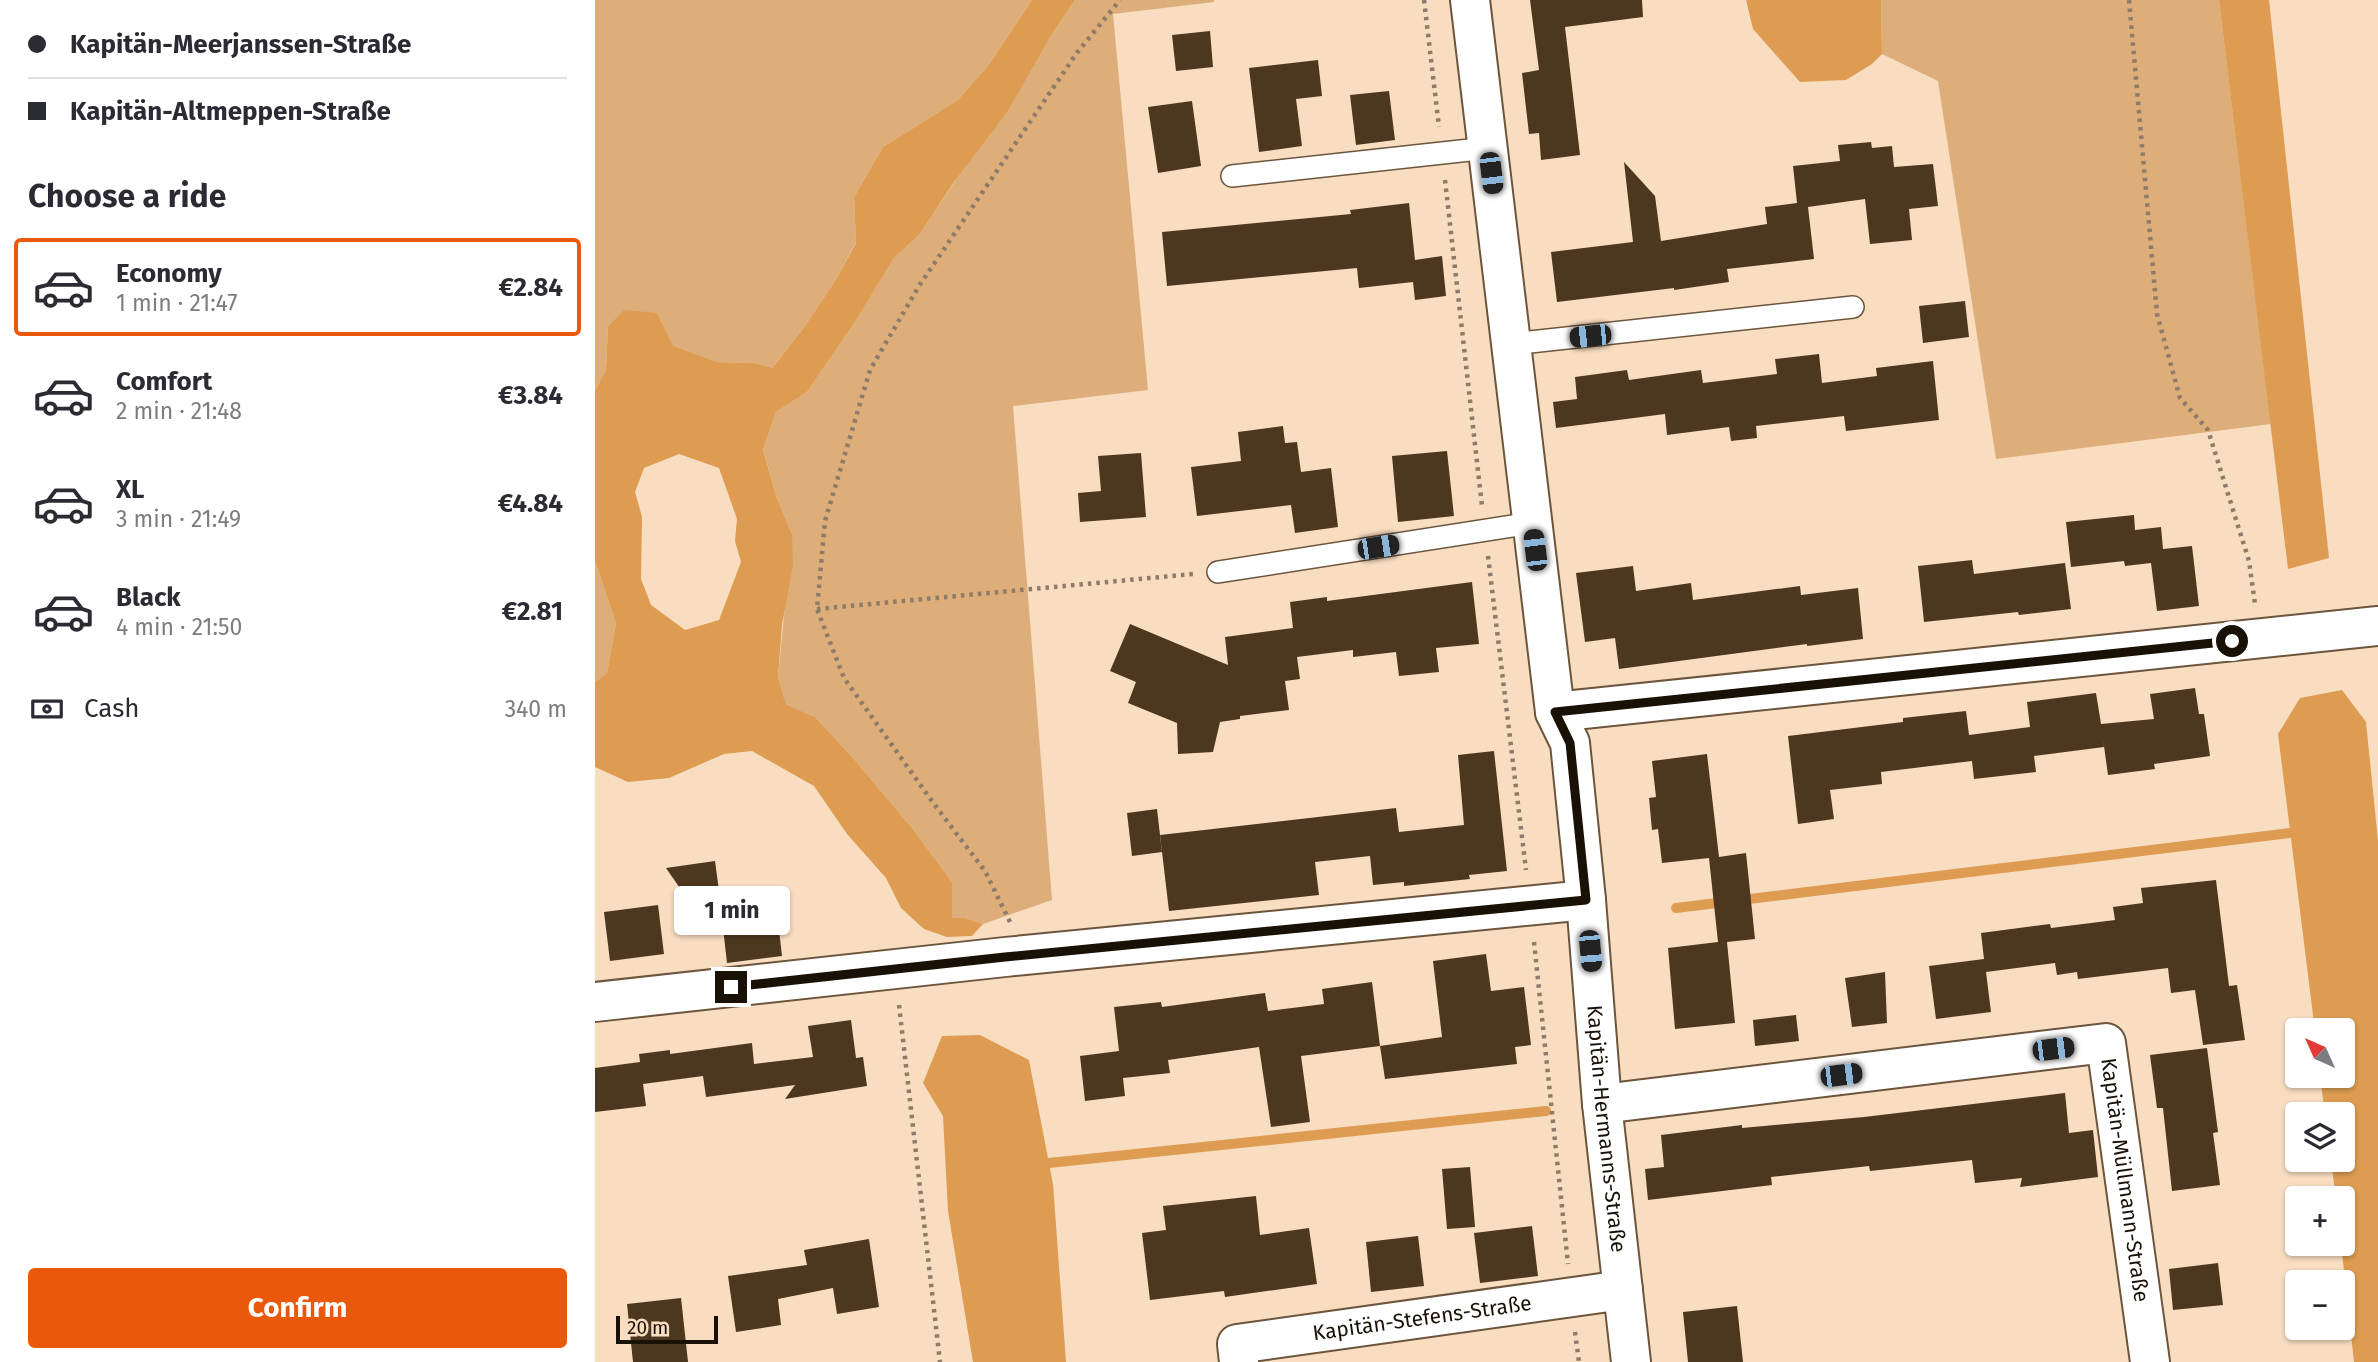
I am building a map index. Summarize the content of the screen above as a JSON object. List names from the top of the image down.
{
  "streets": {
    "street": ["Kapitän-Hermanns-Straße", "Kapitän-Müllmann-Straße", "Kapitän-Stefens-Straße"]
  },
  "crossings": [
    ["Kapitän-Hermanns-Straße", "Kapitän-Müllmann-Straße"],
    ["Kapitän-Hermanns-Straße", "Kapitän-Stefens-Straße"]
  ],
  "scale_bar": "20 m",
  "north": "top left",
  "page": {
    "banner": ["Kapitän-Meerjanssen-Straße", "Kapitän-Altmeppen-Straße"],
    "heading": "Choose a ride",
    "list": [
      {
        "name": "Economy",
        "note": "1 min · 21:47",
        "value": "€2.84"
      },
      {
        "name": "Comfort",
        "note": "2 min · 21:48",
        "value": "€3.84"
      },
      {
        "name": "XL",
        "note": "3 min · 21:49",
        "value": "€4.84"
      },
      {
        "name": "Black",
        "note": "4 min · 21:50",
        "value": "€2.81"
      }
    ],
    "pay": ["Cash", "340 m"],
    "bubble": "1 min",
    "map_buttons": ["+", "−"],
    "buttons": "Confirm",
    "scale": "20 m"
  }
}
